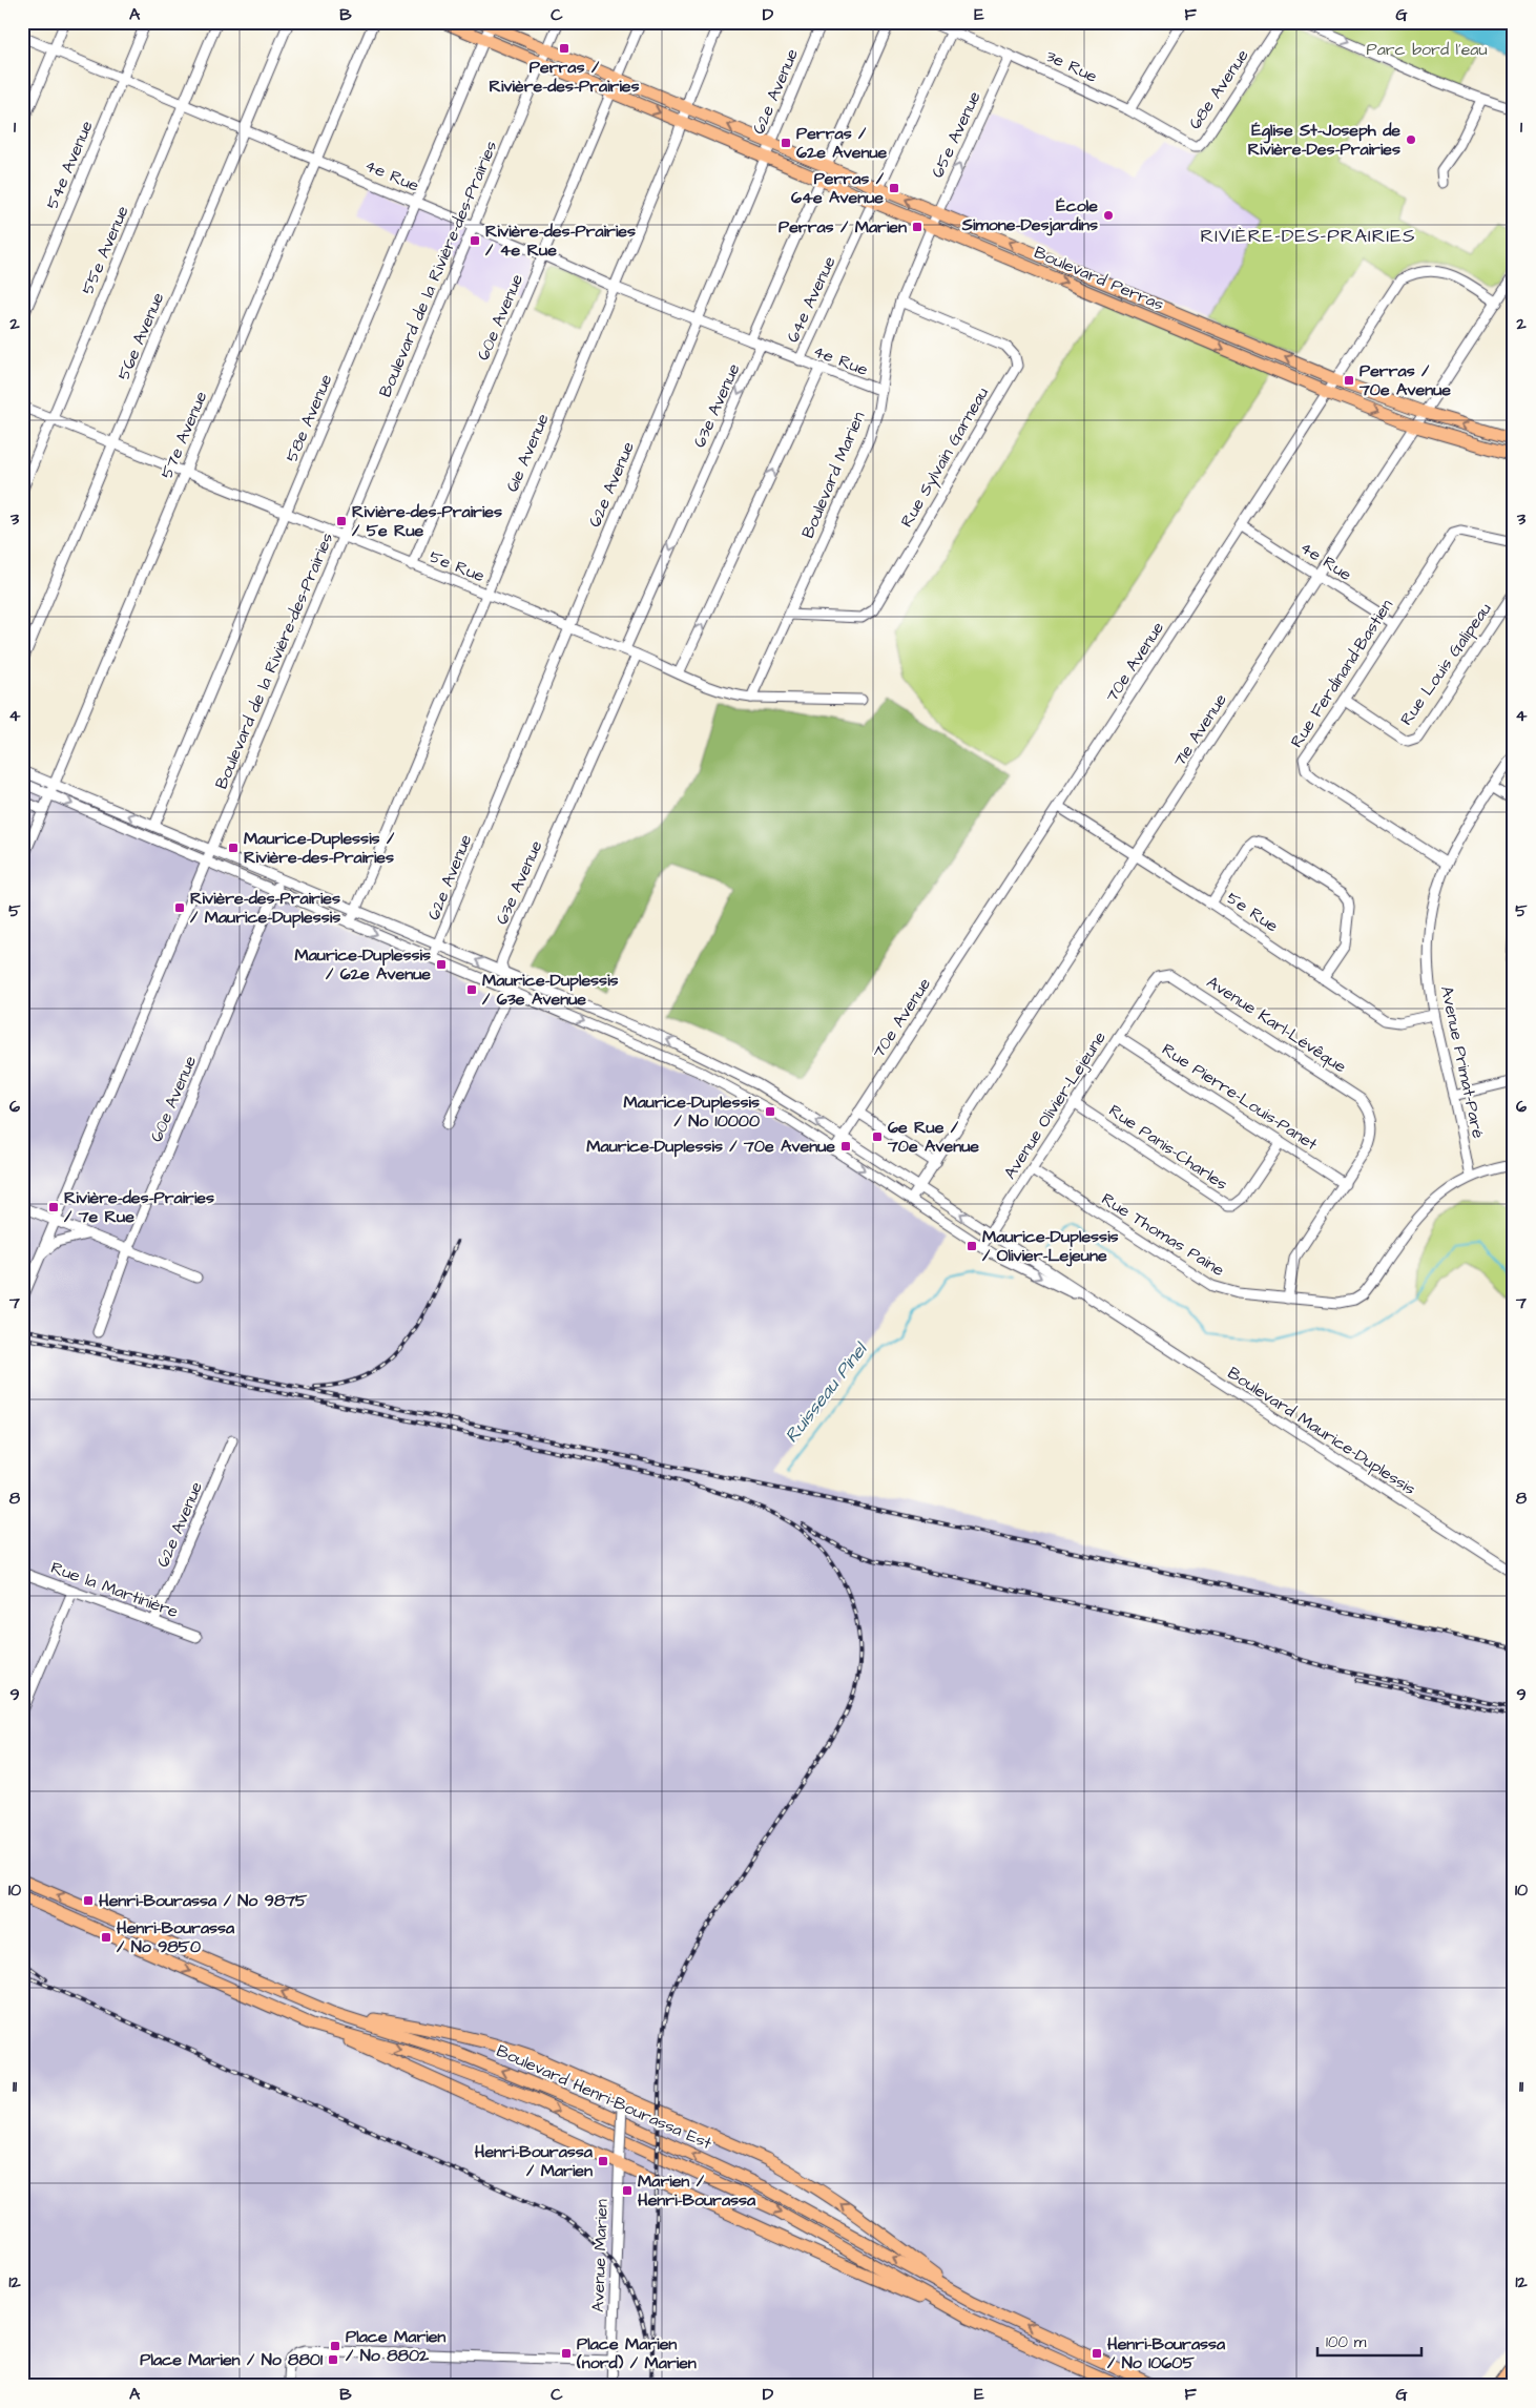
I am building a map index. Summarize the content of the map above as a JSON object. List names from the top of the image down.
{
  "streets": {
    "main road": ["Boulevard Perras", "Boulevard Henri-Bourassa Est"],
    "street": [
      "3e Rue",
      "68e Avenue",
      "62e Avenue",
      "65e Avenue",
      "54e Avenue",
      "4e Rue",
      "55e Avenue",
      "Boulevard de la Rivière-des-Prairies",
      "64e Avenue",
      "60e Avenue",
      "56e Avenue",
      "63e Avenue",
      "58e Avenue",
      "57e Avenue",
      "61e Avenue",
      "Rue Sylvain Garneau",
      "Boulevard Marien",
      "5e Rue",
      "70e Avenue",
      "Rue Louis Galipeau",
      "Rue Ferdinand-Bastien",
      "71e Avenue",
      "Avenue Karl-Lévêque",
      "Avenue Primat-Paré",
      "Rue Pierre-Louis-Panet",
      "Avenue Olivier-Lejeune",
      "Rue Panis-Charles",
      "Rue Thomas Paine",
      "Boulevard Maurice-Duplessis",
      "Rue la Martinière",
      "Avenue Marien"
    ]
  },
  "crossings": [
    ["3e Rue", "68e Avenue"],
    ["3e Rue", "65e Avenue"],
    ["3e Rue", "64e Avenue"],
    ["62e Avenue", "4e Rue"],
    ["62e Avenue", "Boulevard Perras"],
    ["62e Avenue", "5e Rue"],
    ["62e Avenue", "Boulevard Maurice-Duplessis"],
    ["62e Avenue", "Rue la Martinière"],
    ["65e Avenue", "Boulevard Perras"],
    ["65e Avenue", "Boulevard Marien"],
    ["54e Avenue", "4e Rue"],
    ["4e Rue", "55e Avenue"],
    ["4e Rue", "Boulevard de la Rivière-des-Prairies"],
    ["4e Rue", "64e Avenue"],
    ["4e Rue", "60e Avenue"],
    ["4e Rue", "56e Avenue"],
    ["4e Rue", "63e Avenue"],
    ["4e Rue", "58e Avenue"],
    ["4e Rue", "57e Avenue"],
    ["4e Rue", "61e Avenue"],
    ["4e Rue", "Boulevard Marien"],
    ["4e Rue", "70e Avenue"],
    ["4e Rue", "Rue Ferdinand-Bastien"],
    ["4e Rue", "71e Avenue"],
    ["55e Avenue", "5e Rue"],
    ["Boulevard de la Rivière-des-Prairies", "Boulevard Perras"],
    ["Boulevard de la Rivière-des-Prairies", "5e Rue"],
    ["Boulevard de la Rivière-des-Prairies", "Boulevard Maurice-Duplessis"],
    ["Boulevard Perras", "64e Avenue"],
    ["Boulevard Perras", "60e Avenue"],
    ["Boulevard Perras", "58e Avenue"],
    ["Boulevard Perras", "61e Avenue"],
    ["Boulevard Perras", "Boulevard Marien"],
    ["Boulevard Perras", "70e Avenue"],
    ["Boulevard Perras", "71e Avenue"],
    ["60e Avenue", "5e Rue"],
    ["60e Avenue", "Boulevard Maurice-Duplessis"],
    ["56e Avenue", "5e Rue"],
    ["63e Avenue", "5e Rue"],
    ["63e Avenue", "Boulevard Maurice-Duplessis"],
    ["58e Avenue", "5e Rue"],
    ["58e Avenue", "Boulevard Maurice-Duplessis"],
    ["57e Avenue", "5e Rue"],
    ["57e Avenue", "Boulevard Maurice-Duplessis"],
    ["61e Avenue", "5e Rue"],
    ["61e Avenue", "Boulevard Maurice-Duplessis"],
    ["Rue Sylvain Garneau", "Boulevard Marien"],
    ["Boulevard Marien", "5e Rue"],
    ["5e Rue", "70e Avenue"],
    ["5e Rue", "71e Avenue"],
    ["5e Rue", "Avenue Primat-Paré"],
    ["70e Avenue", "71e Avenue"],
    ["70e Avenue", "Boulevard Maurice-Duplessis"],
    ["Rue Louis Galipeau", "Rue Ferdinand-Bastien"],
    ["Rue Ferdinand-Bastien", "Avenue Primat-Paré"],
    ["71e Avenue", "Boulevard Maurice-Duplessis"],
    ["Avenue Karl-Lévêque", "Rue Pierre-Louis-Panet"],
    ["Avenue Karl-Lévêque", "Avenue Olivier-Lejeune"],
    ["Avenue Primat-Paré", "Rue Thomas Paine"],
    ["Rue Pierre-Louis-Panet", "Avenue Olivier-Lejeune"],
    ["Rue Pierre-Louis-Panet", "Rue Panis-Charles"],
    ["Avenue Olivier-Lejeune", "Rue Panis-Charles"],
    ["Avenue Olivier-Lejeune", "Rue Thomas Paine"],
    ["Avenue Olivier-Lejeune", "Boulevard Maurice-Duplessis"]
  ],
  "one_way": ["65e Avenue"],
  "districts": ["RIVIÈRE-DES-PRAIRIES"],
  "water": ["Ruisseau Pinel"],
  "parks": ["Parc bord l'eau"],
  "places": {
    "transit": [
      "Perras / Rivière-des-Prairies",
      "Perras / 62e Avenue",
      "Perras / 64e Avenue",
      "Perras / Marien",
      "Rivière-des-Prairies / 4e Rue",
      "Perras / 70e Avenue",
      "Rivière-des-Prairies / 5e Rue",
      "Maurice-Duplessis / Rivière-des-Prairies",
      "Rivière-des-Prairies / Maurice-Duplessis",
      "Maurice-Duplessis / 62e Avenue",
      "Maurice-Duplessis / 63e Avenue",
      "Maurice-Duplessis / No 10000",
      "6e Rue / 70e Avenue",
      "Maurice-Duplessis / 70e Avenue",
      "Rivière-des-Prairies / 7e Rue",
      "Maurice-Duplessis / Olivier-Lejeune",
      "Henri-Bourassa / No 9875",
      "Henri-Bourassa / No 9850",
      "Henri-Bourassa / Marien",
      "Marien / Henri-Bourassa",
      "Place Marien / No 8802",
      "Place Marien (nord) / Marien",
      "Henri-Bourassa / No 10605",
      "Place Marien / No 8801"
    ],
    "other": ["Église St-Joseph de Rivière-Des-Prairies", "École Simone-Desjardins"]
  },
  "scale_bar": "100 m",
  "grid": {
    "columns": [
      "A",
      "B",
      "C",
      "D",
      "E",
      "F",
      "G"
    ],
    "rows": [
      "1",
      "2",
      "3",
      "4",
      "5",
      "6",
      "7",
      "8",
      "9",
      "10",
      "11",
      "12"
    ]
  }
}
